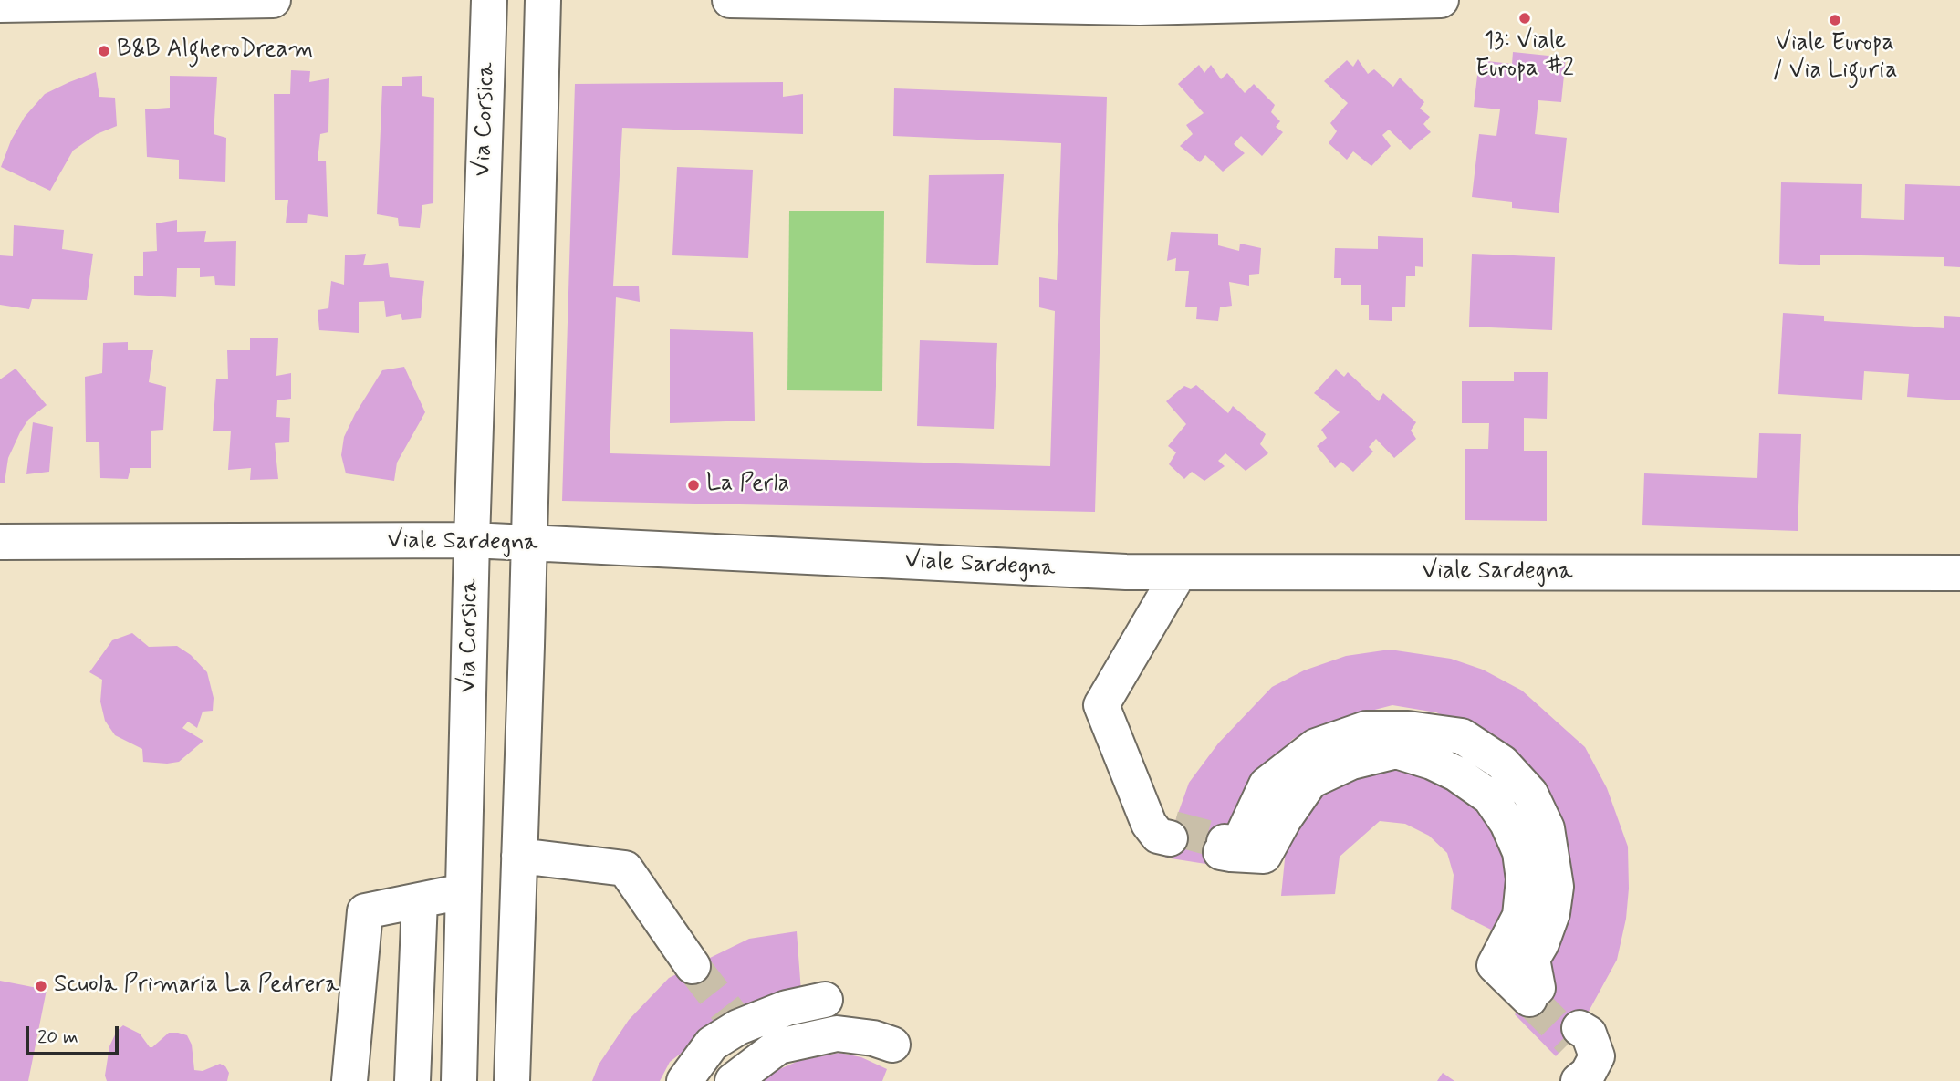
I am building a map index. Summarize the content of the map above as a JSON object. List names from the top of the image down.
{
  "streets": {
    "street": ["Via Corsica", "Viale Sardegna"]
  },
  "crossings": [
    ["Via Corsica", "Viale Sardegna"]
  ],
  "places": [
    "13: Viale Europa #2",
    "Viale Europa / Via Liguria",
    "B&B AlgheroDream",
    "La Perla",
    "Scuola Primaria La Pedrera"
  ],
  "scale_bar": "20 m"
}
